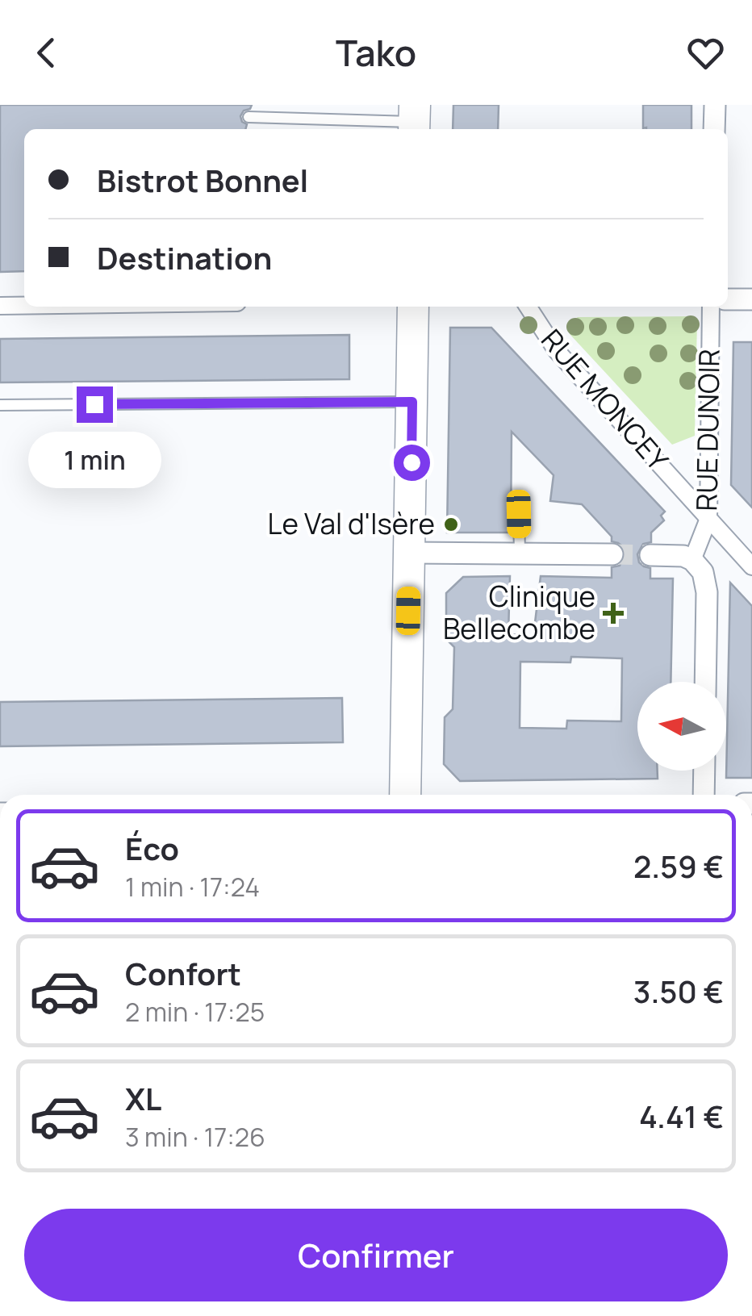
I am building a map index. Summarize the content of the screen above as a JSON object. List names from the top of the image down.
{
  "streets": {
    "street": ["RUE MONCEY", "RUE DUNOIR"]
  },
  "crossings": [
    ["RUE MONCEY", "RUE DUNOIR"]
  ],
  "places": {
    "other": ["Le Val d'Isère"],
    "health": ["Clinique Bellecombe"]
  },
  "north": "left",
  "page": {
    "header": "Tako",
    "banner": ["Bistrot Bonnel", "Destination"],
    "bubble": "1 min",
    "list": [
      {
        "name": "Éco",
        "note": "1 min · 17:24",
        "value": "2.59 €"
      },
      {
        "name": "Confort",
        "note": "2 min · 17:25",
        "value": "3.50 €"
      },
      {
        "name": "XL",
        "note": "3 min · 17:26",
        "value": "4.41 €"
      }
    ],
    "buttons": "Confirmer"
  }
}
